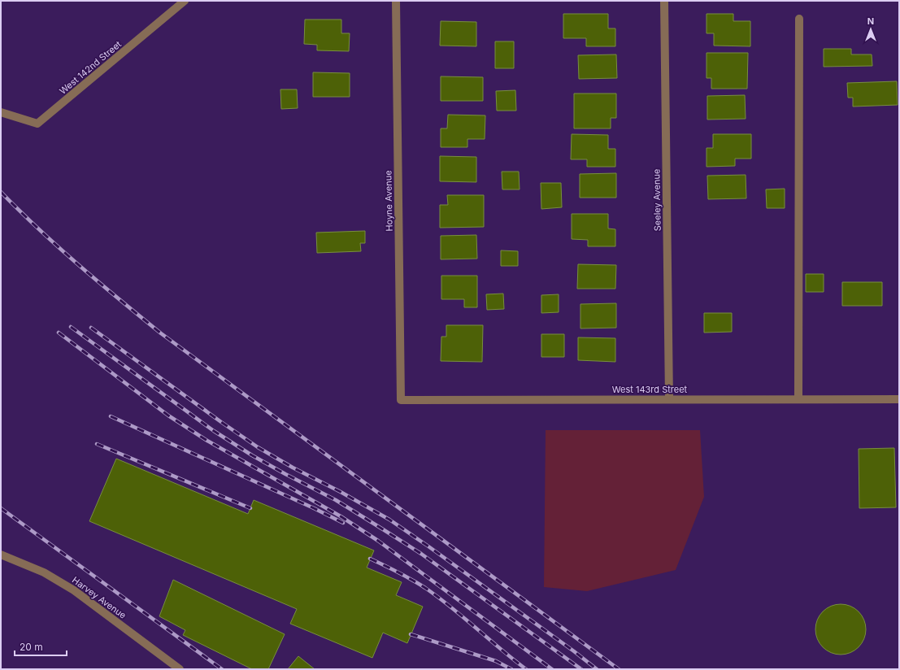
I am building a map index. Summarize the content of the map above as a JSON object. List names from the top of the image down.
{
  "streets": {
    "street": [
      "West 142nd Street",
      "Seeley Avenue",
      "Hoyne Avenue",
      "West 143rd Street",
      "Harvey Avenue"
    ]
  },
  "crossings": [
    ["Seeley Avenue", "West 143rd Street"],
    ["Hoyne Avenue", "West 143rd Street"]
  ],
  "scale_bar": "20 m",
  "north": "top"
}
